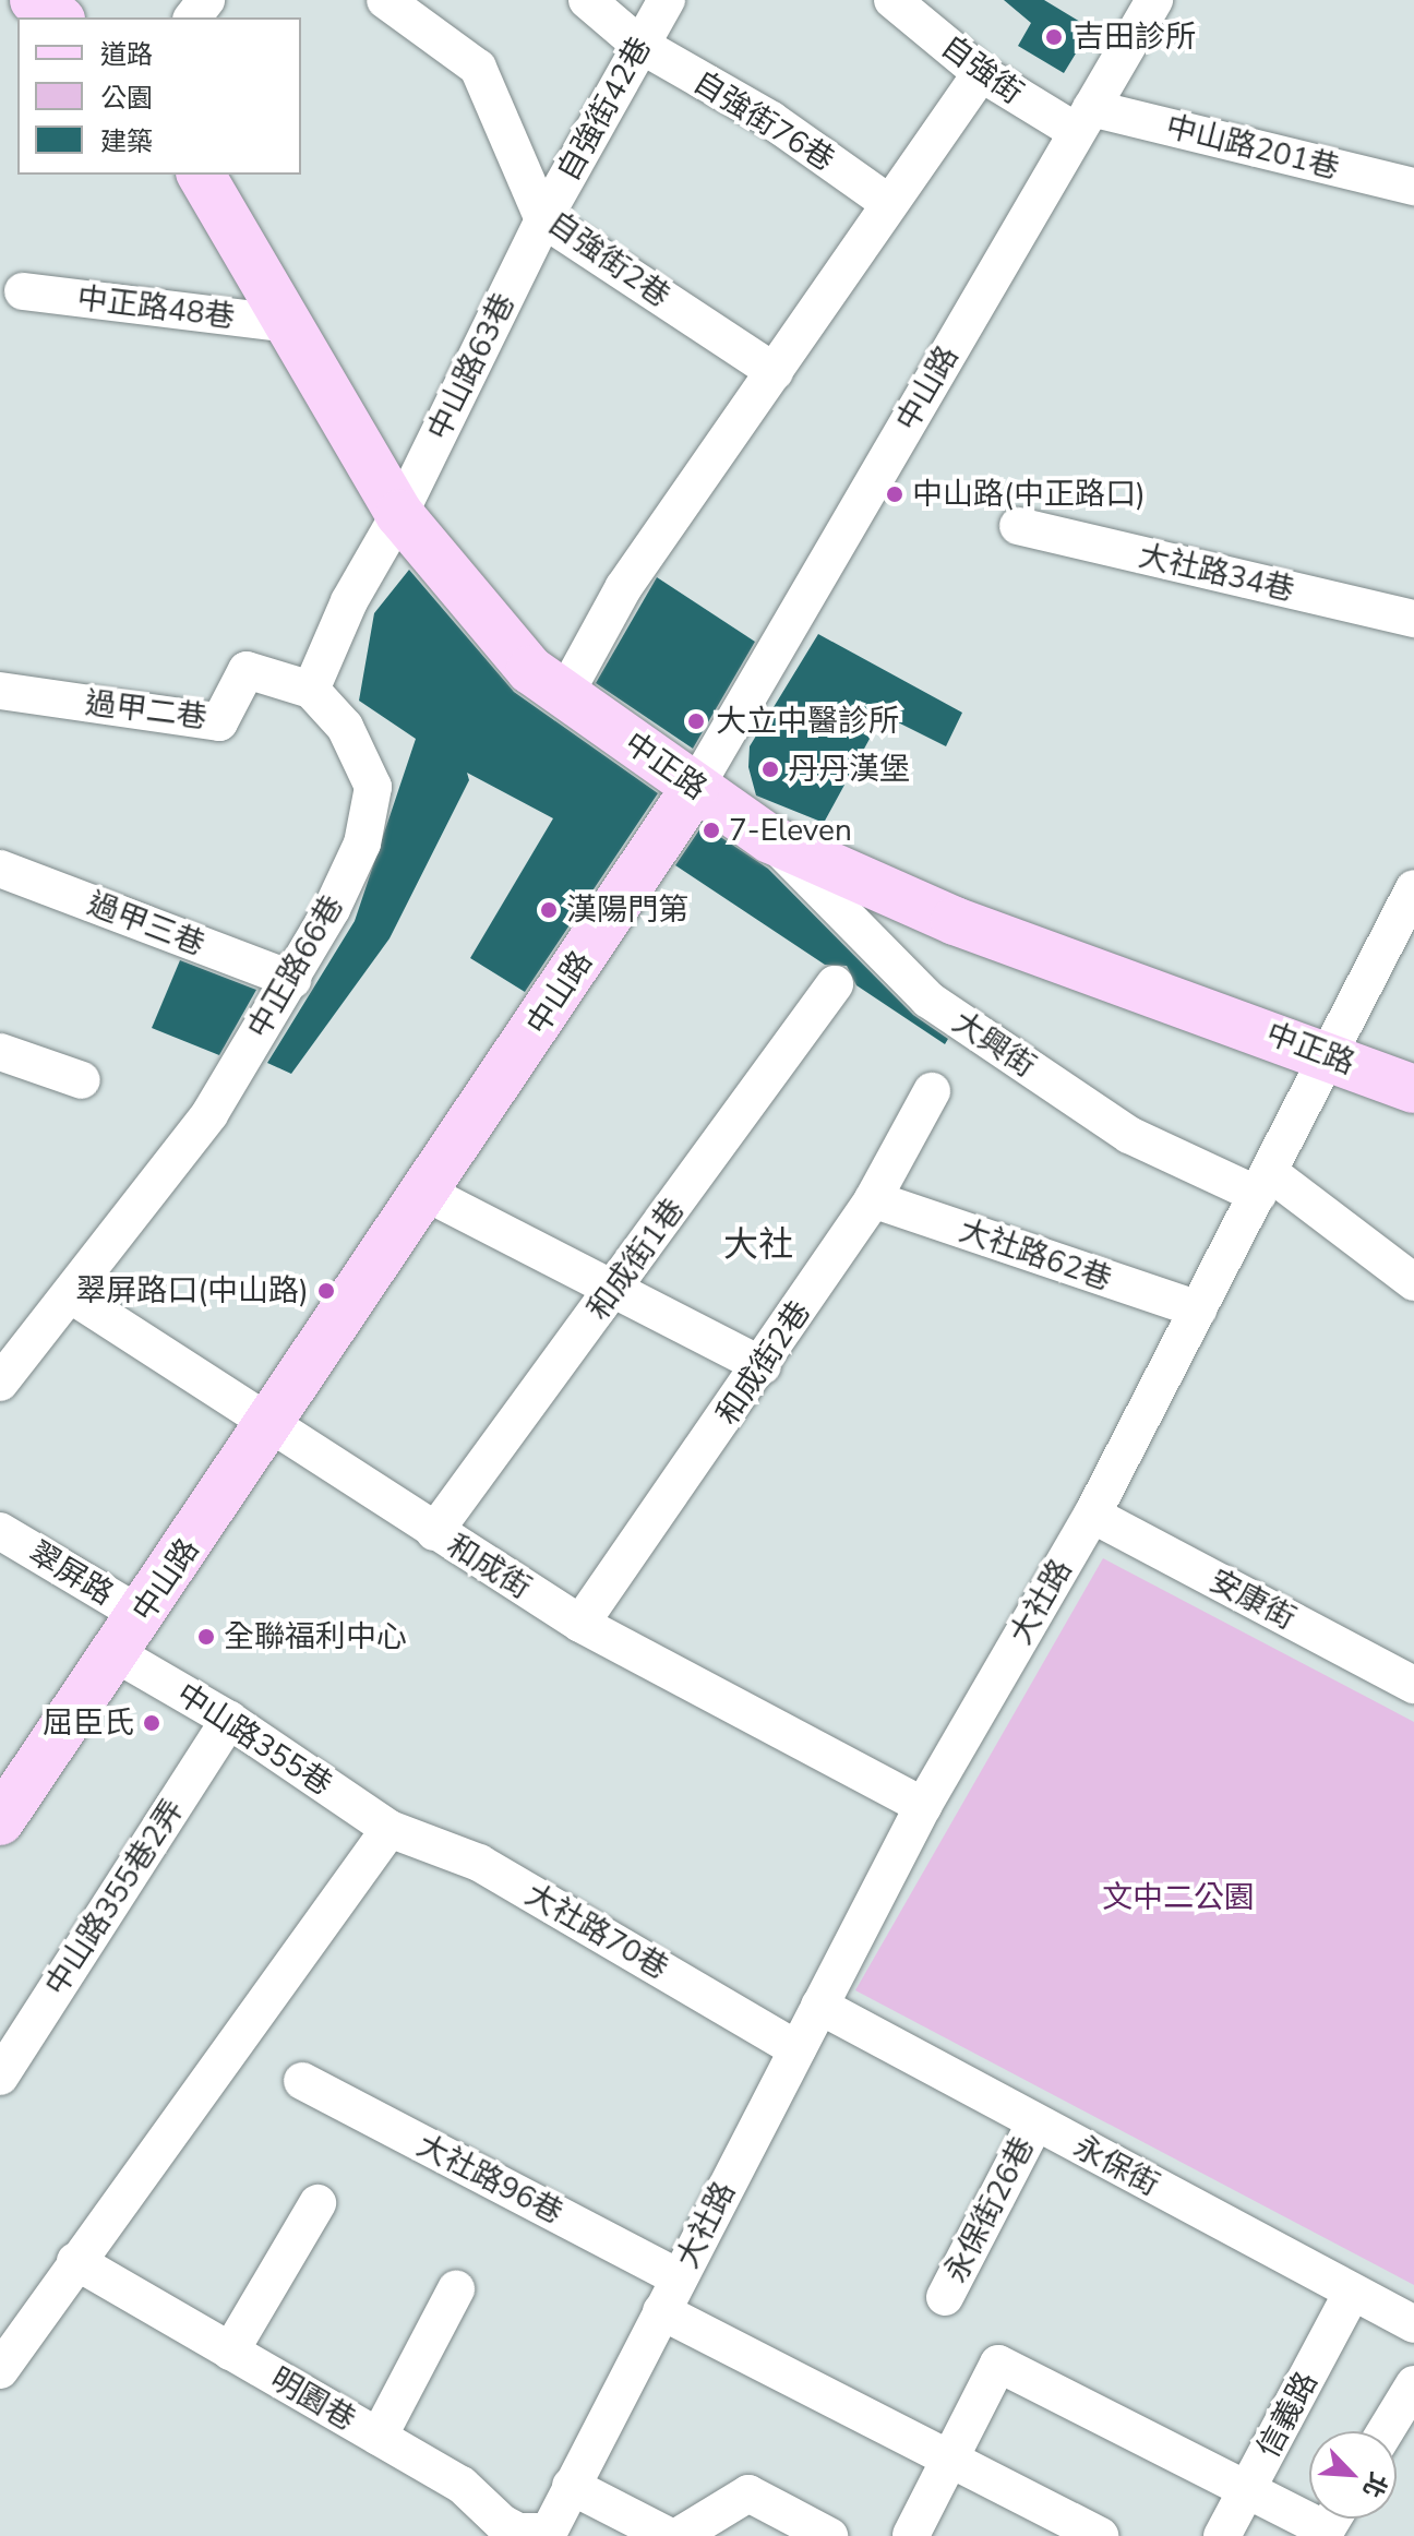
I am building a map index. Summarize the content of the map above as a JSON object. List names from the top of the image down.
{
  "streets": {
    "main road": ["中山路", "中正路"],
    "street": [
      "自強街",
      "自強街42巷",
      "自強街76巷",
      "中山路201巷",
      "自強街2巷",
      "中正路48巷",
      "中山路63巷",
      "大社路34巷",
      "過甲二巷",
      "過甲三巷",
      "中正路66巷",
      "大興街",
      "大社路62巷",
      "和成街1巷",
      "和成街2巷",
      "和成街",
      "翠屏路",
      "安康街",
      "大社路",
      "中山路355巷",
      "中山路355巷2弄",
      "大社路70巷",
      "永保街",
      "大社路96巷",
      "永保街26巷",
      "明園巷",
      "信義路"
    ]
  },
  "crossings": [
    ["自強街", "中山路201巷"],
    ["自強街", "中山路"],
    ["自強街42巷", "自強街76巷"],
    ["自強街42巷", "自強街2巷"],
    ["自強街42巷", "中山路63巷"],
    ["中山路201巷", "中山路"],
    ["自強街2巷", "中山路63巷"],
    ["中正路48巷", "中正路"],
    ["中山路63巷", "中正路"],
    ["中山路", "中正路"],
    ["中山路", "和成街"],
    ["中山路", "翠屏路"],
    ["中山路", "中山路355巷"],
    ["過甲二巷", "中正路66巷"],
    ["中正路", "大興街"],
    ["中正路", "大社路"],
    ["過甲三巷", "中正路66巷"],
    ["中正路66巷", "和成街"],
    ["大興街", "大社路"],
    ["大社路62巷", "和成街2巷"],
    ["大社路62巷", "大社路"],
    ["和成街1巷", "和成街"],
    ["和成街2巷", "和成街"],
    ["和成街", "大社路"],
    ["翠屏路", "中山路355巷"],
    ["安康街", "大社路"],
    ["大社路", "大社路70巷"],
    ["大社路", "永保街"],
    ["大社路", "大社路96巷"],
    ["大社路", "明園巷"],
    ["中山路355巷", "中山路355巷2弄"],
    ["中山路355巷", "大社路70巷"],
    ["永保街", "永保街26巷"],
    ["永保街", "信義路"]
  ],
  "districts": ["大社"],
  "parks": ["文中二公園"],
  "places": [
    "吉田診所",
    "中山路(中正路口)",
    "大立中醫診所",
    "丹丹漢堡",
    "7-Eleven",
    "漢陽門第",
    "翠屏路口(中山路)",
    "全聯福利中心",
    "屈臣氏"
  ],
  "legend": ["道路", "公園", "建築"],
  "north": "bottom right"
}
